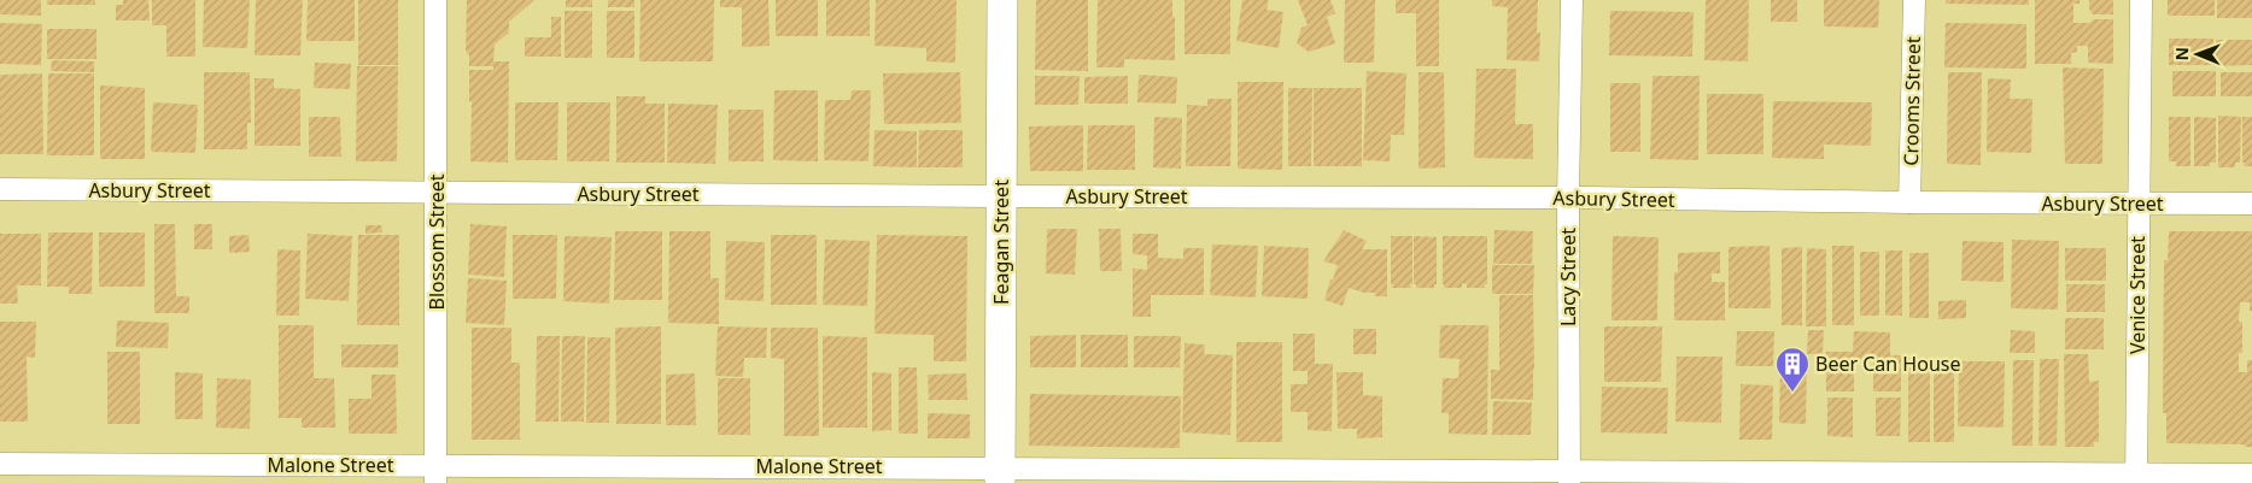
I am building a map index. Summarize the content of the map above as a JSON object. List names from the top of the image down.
{
  "streets": {
    "street": [
      "Crooms Street",
      "Asbury Street",
      "Blossom Street",
      "Feagan Street",
      "Lacy Street",
      "Venice Street",
      "Malone Street"
    ]
  },
  "crossings": [
    ["Crooms Street", "Asbury Street"],
    ["Asbury Street", "Blossom Street"],
    ["Asbury Street", "Feagan Street"],
    ["Asbury Street", "Lacy Street"],
    ["Asbury Street", "Venice Street"],
    ["Blossom Street", "Malone Street"],
    ["Feagan Street", "Malone Street"],
    ["Lacy Street", "Malone Street"],
    ["Venice Street", "Malone Street"]
  ],
  "places": {
    "building": ["Beer Can House"]
  },
  "north": "left"
}
